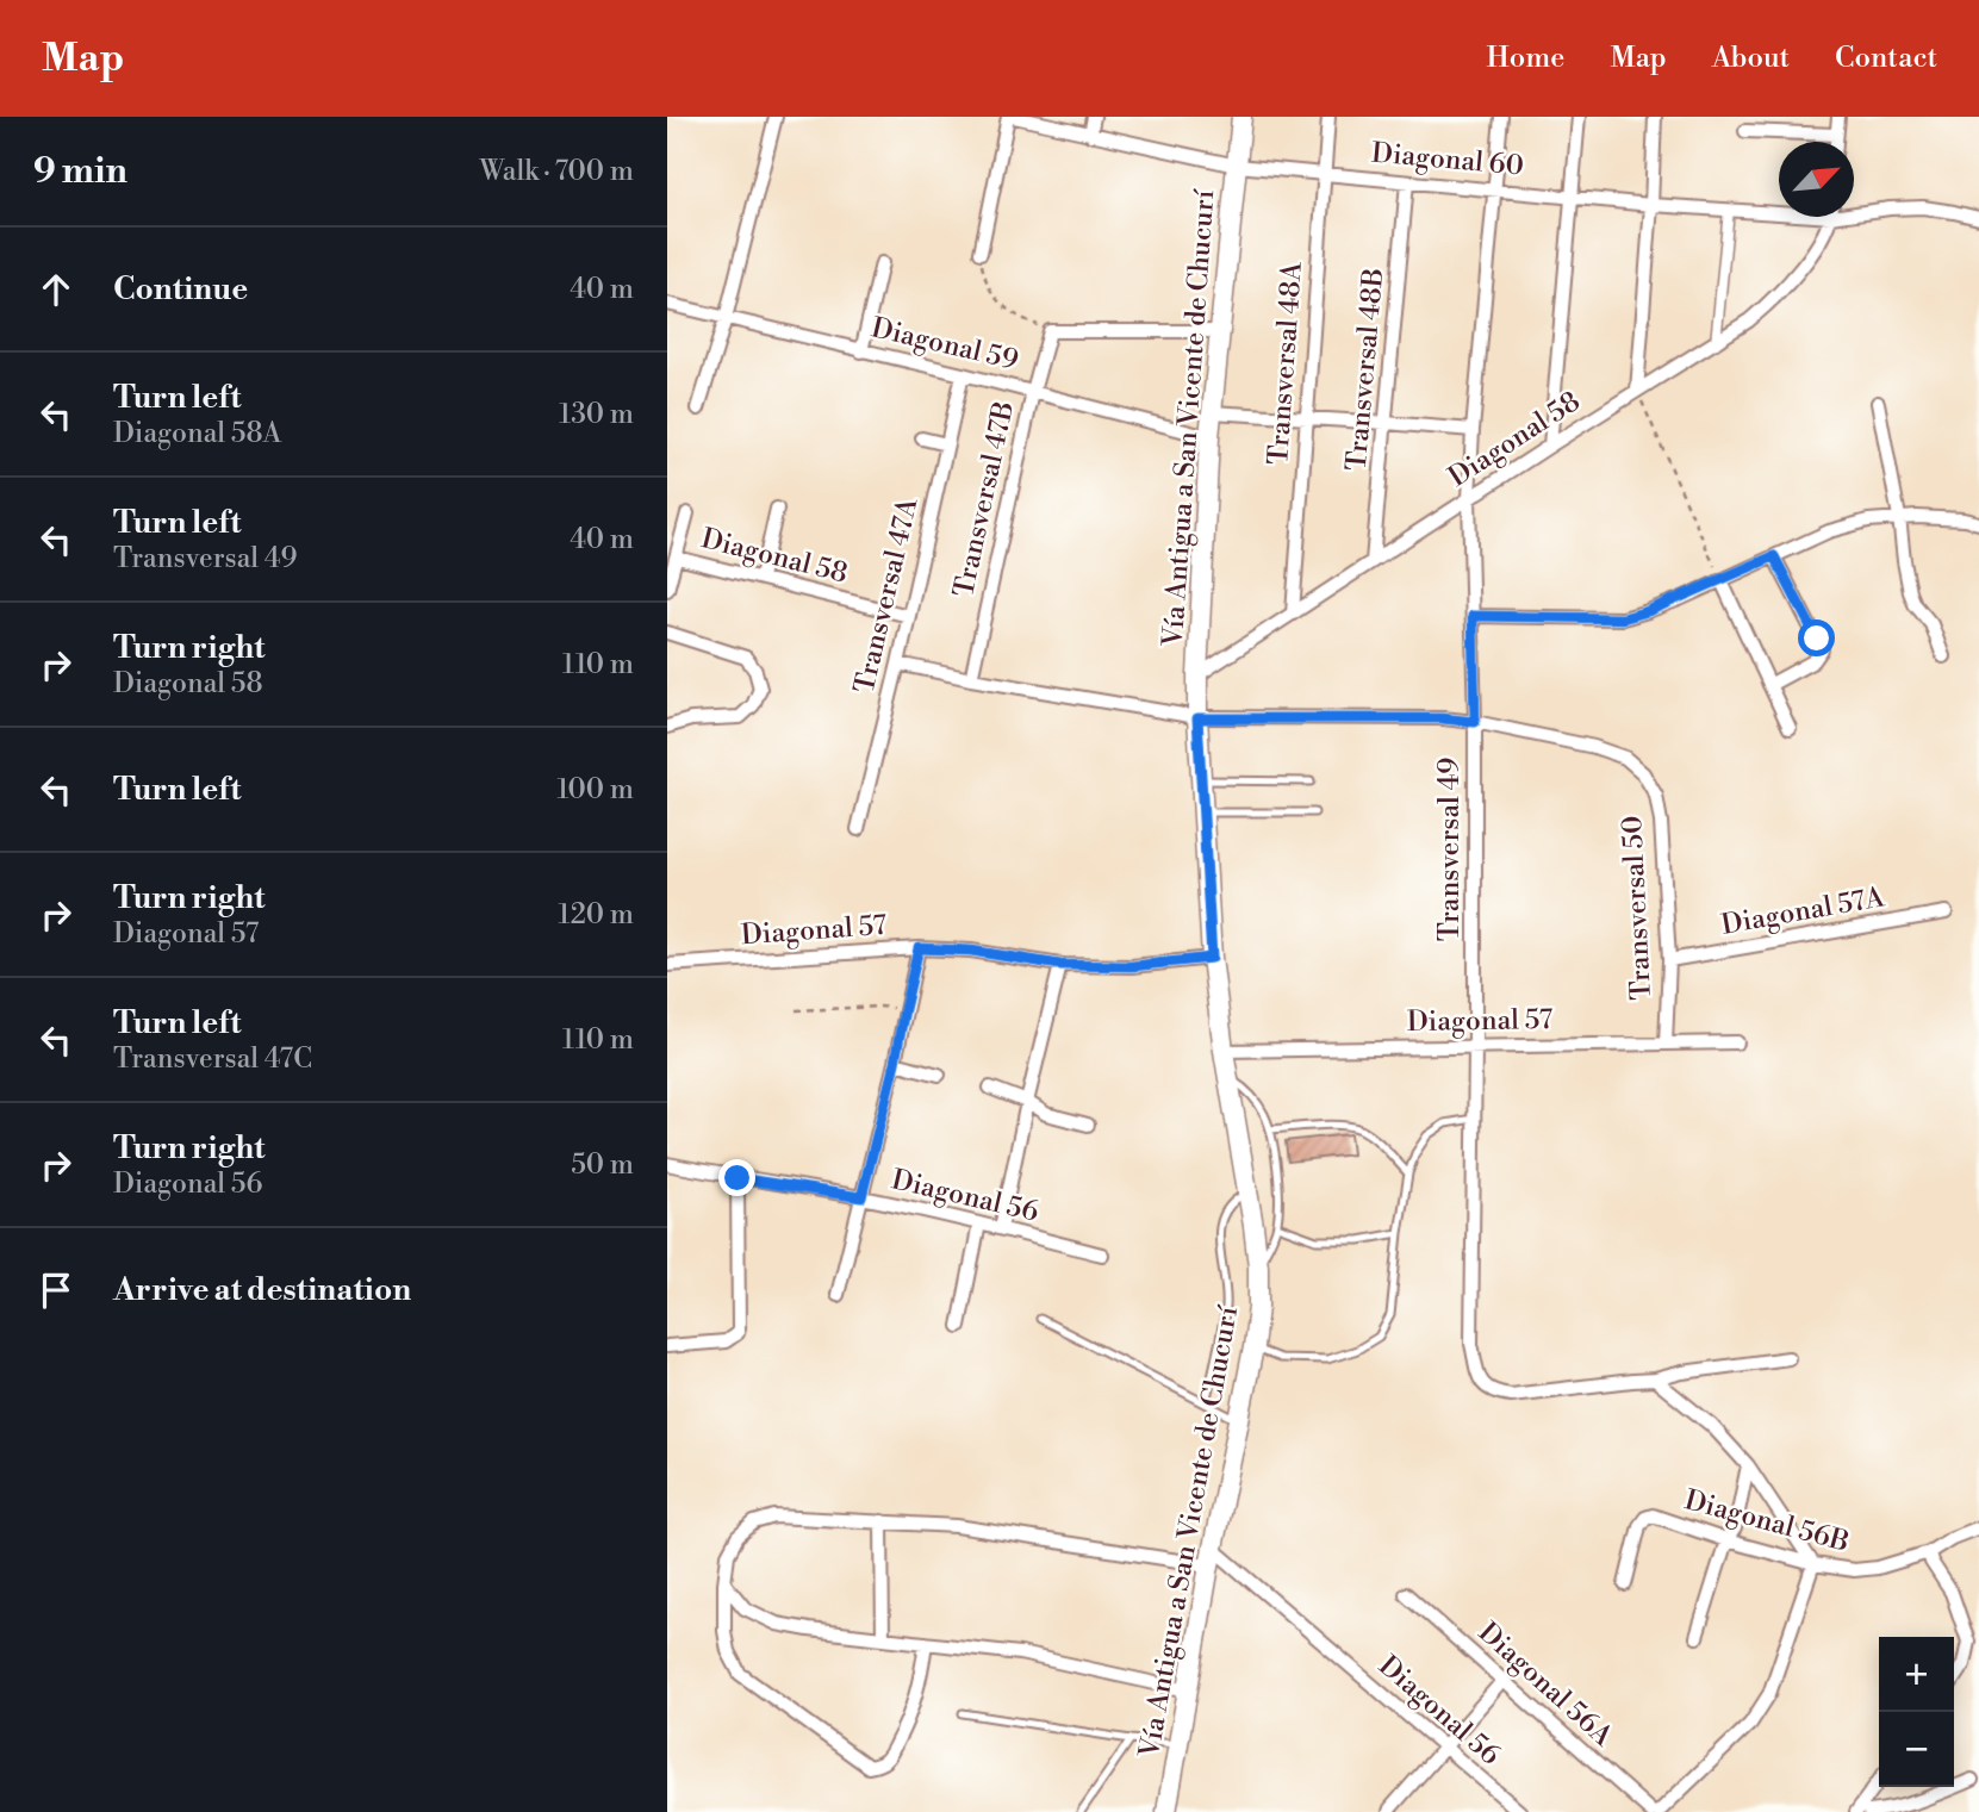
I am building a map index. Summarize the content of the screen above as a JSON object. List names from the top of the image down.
{
  "streets": {
    "main road": ["Vía Antigua a San Vicente de Chucurí"],
    "street": [
      "Diagonal 60",
      "Diagonal 59",
      "Transversal 48A",
      "Transversal 48B",
      "Diagonal 58",
      "Transversal 47B",
      "Transversal 47A",
      "Transversal 49",
      "Transversal 50",
      "Diagonal 57A",
      "Diagonal 57",
      "Diagonal 56",
      "Diagonal 56B",
      "Diagonal 56A"
    ]
  },
  "crossings": [
    ["Diagonal 60", "Transversal 48A"],
    ["Diagonal 60", "Transversal 48B"],
    ["Diagonal 60", "Vía Antigua a San Vicente de Chucurí"],
    ["Diagonal 60", "Transversal 49"],
    ["Diagonal 59", "Vía Antigua a San Vicente de Chucurí"],
    ["Diagonal 59", "Transversal 47B"],
    ["Diagonal 59", "Transversal 47A"],
    ["Transversal 48A", "Diagonal 58"],
    ["Transversal 48B", "Diagonal 58"],
    ["Vía Antigua a San Vicente de Chucurí", "Diagonal 58"],
    ["Vía Antigua a San Vicente de Chucurí", "Diagonal 57"],
    ["Vía Antigua a San Vicente de Chucurí", "Diagonal 56"],
    ["Diagonal 58", "Transversal 47A"],
    ["Diagonal 58", "Transversal 49"],
    ["Transversal 49", "Transversal 50"],
    ["Transversal 49", "Diagonal 57"],
    ["Transversal 50", "Diagonal 57A"],
    ["Transversal 50", "Diagonal 57"]
  ],
  "north": "top right",
  "page": {
    "header": "Map",
    "nav": [
      "Home",
      "Map",
      "About",
      "Contact"
    ],
    "heading": ["9 min", "Walk · 700 m"],
    "list": [
      ["Continue", "40 m"],
      ["Turn left", "Diagonal 58A", "130 m"],
      ["Turn left", "Transversal 49", "40 m"],
      ["Turn right", "Diagonal 58", "110 m"],
      ["Turn left", "100 m"],
      ["Turn right", "Diagonal 57", "120 m"],
      ["Turn left", "Transversal 47C", "110 m"],
      ["Turn right", "Diagonal 56", "50 m"],
      "Arrive at destination"
    ],
    "map_buttons": ["+", "−"]
  }
}
